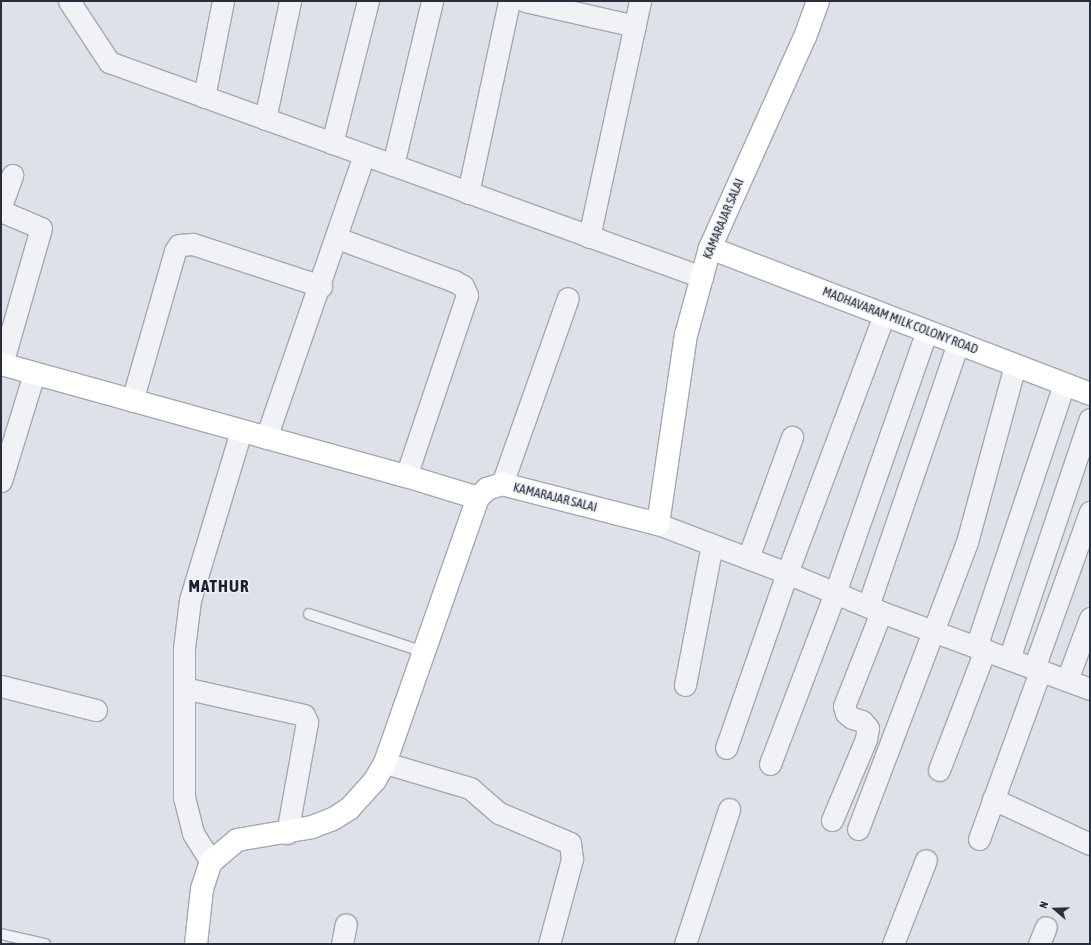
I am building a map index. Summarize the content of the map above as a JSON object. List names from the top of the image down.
{
  "streets": {
    "main road": ["KAMARAJAR SALAI", "MADHAVARAM MILK COLONY ROAD"]
  },
  "crossings": [
    ["KAMARAJAR SALAI", "MADHAVARAM MILK COLONY ROAD"]
  ],
  "districts": ["MATHUR"],
  "north": "left"
}
